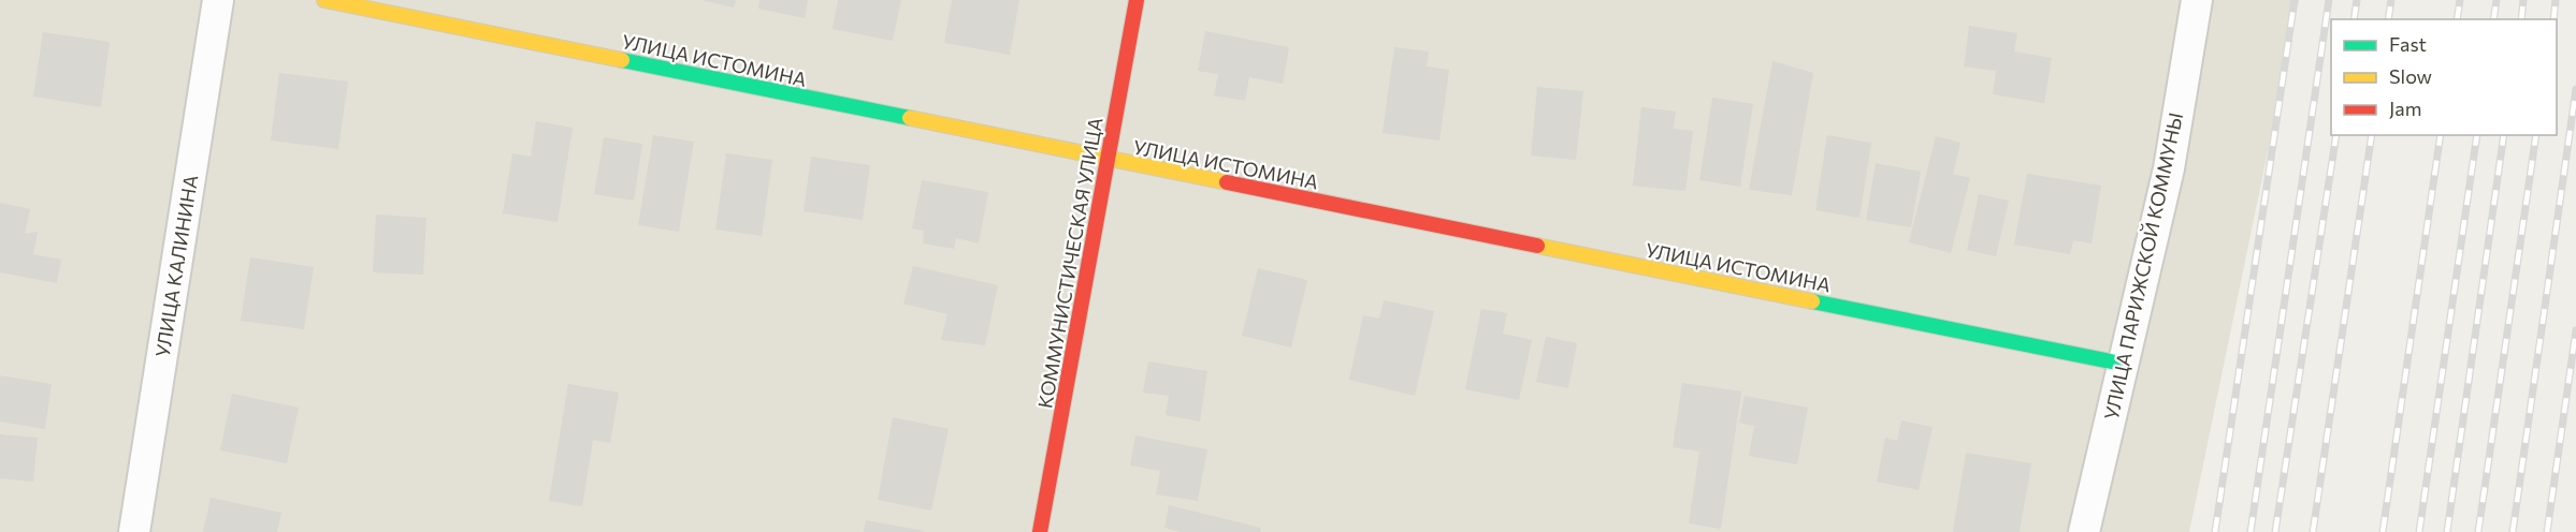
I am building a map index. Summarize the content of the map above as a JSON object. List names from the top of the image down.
{
  "streets": {
    "street": [
      "УЛИЦА ИСТОМИНА",
      "КОММУНИСТИЧЕСКАЯ УЛИЦА",
      "УЛИЦА КАЛИНИНА",
      "УЛИЦА ПАРИЖСКОЙ КОММУНЫ"
    ]
  },
  "crossings": [
    ["УЛИЦА ИСТОМИНА", "КОММУНИСТИЧЕСКАЯ УЛИЦА"],
    ["УЛИЦА ИСТОМИНА", "УЛИЦА ПАРИЖСКОЙ КОММУНЫ"]
  ],
  "legend": ["Fast", "Slow", "Jam"]
}
